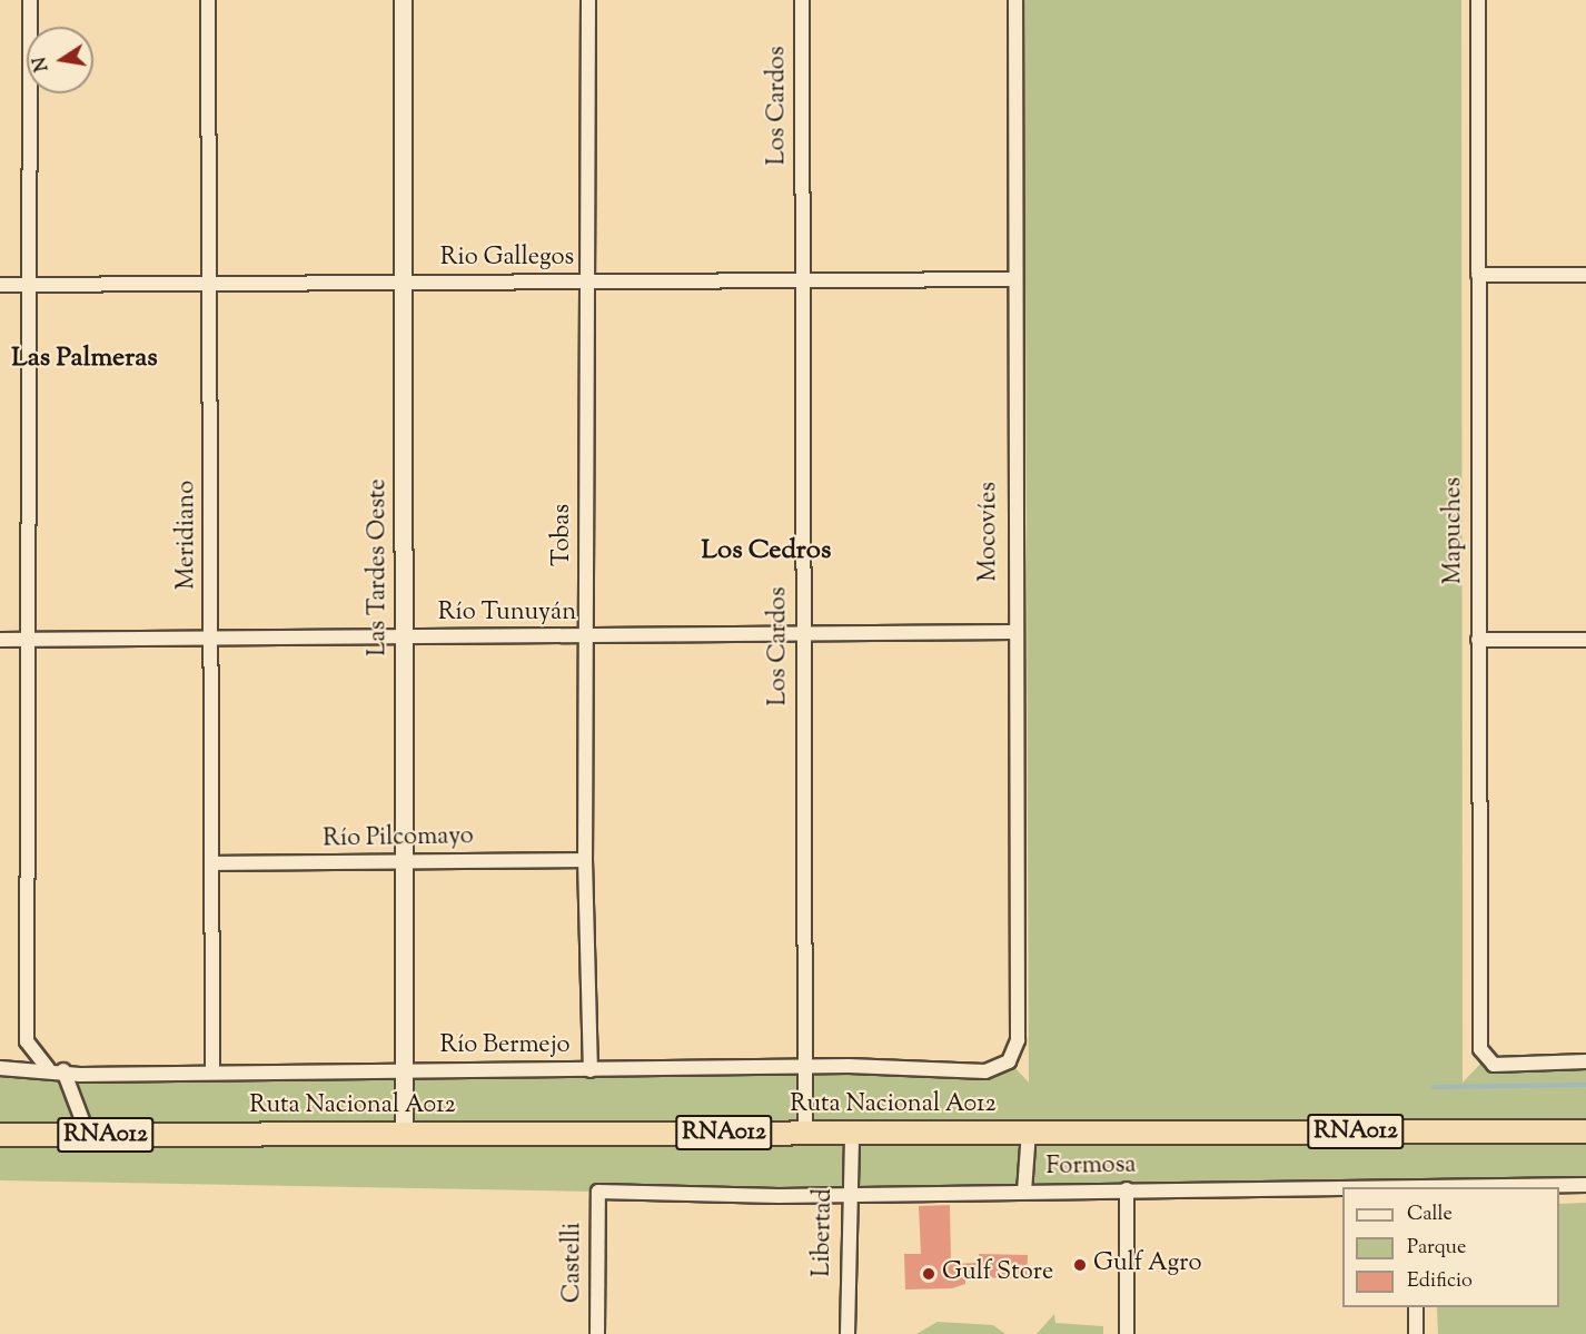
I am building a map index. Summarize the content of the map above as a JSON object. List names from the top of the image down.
{
  "streets": {
    "highway": ["Ruta Nacional A012", "RNA012"],
    "street": [
      "Los Cardos",
      "Rio Gallegos",
      "Mapuches",
      "Mocovíes",
      "Meridiano",
      "Tobas",
      "Las Tardes Oeste",
      "Río Tunuyán",
      "Río Pilcomayo",
      "Río Bermejo",
      "Formosa",
      "Libertad",
      "Castelli"
    ]
  },
  "crossings": [
    ["Los Cardos", "Rio Gallegos"],
    ["Los Cardos", "Río Tunuyán"],
    ["Los Cardos", "Río Bermejo"],
    ["Los Cardos", "Ruta Nacional A012"],
    ["Rio Gallegos", "Mocovíes"],
    ["Rio Gallegos", "Meridiano"],
    ["Rio Gallegos", "Tobas"],
    ["Rio Gallegos", "Las Tardes Oeste"],
    ["Mocovíes", "Río Tunuyán"],
    ["Mocovíes", "Río Bermejo"],
    ["Meridiano", "Río Tunuyán"],
    ["Meridiano", "Río Pilcomayo"],
    ["Meridiano", "Río Bermejo"],
    ["Tobas", "Río Tunuyán"],
    ["Tobas", "Río Pilcomayo"],
    ["Tobas", "Río Bermejo"],
    ["Las Tardes Oeste", "Río Tunuyán"],
    ["Las Tardes Oeste", "Río Pilcomayo"],
    ["Las Tardes Oeste", "Río Bermejo"],
    ["Las Tardes Oeste", "Ruta Nacional A012"],
    ["Ruta Nacional A012", "Libertad"],
    ["Formosa", "Libertad"],
    ["Formosa", "Castelli"]
  ],
  "districts": ["Las Palmeras", "Los Cedros"],
  "places": ["Gulf Agro", "Gulf Store"],
  "legend": ["Calle", "Parque", "Edificio"],
  "north": "left"
}
